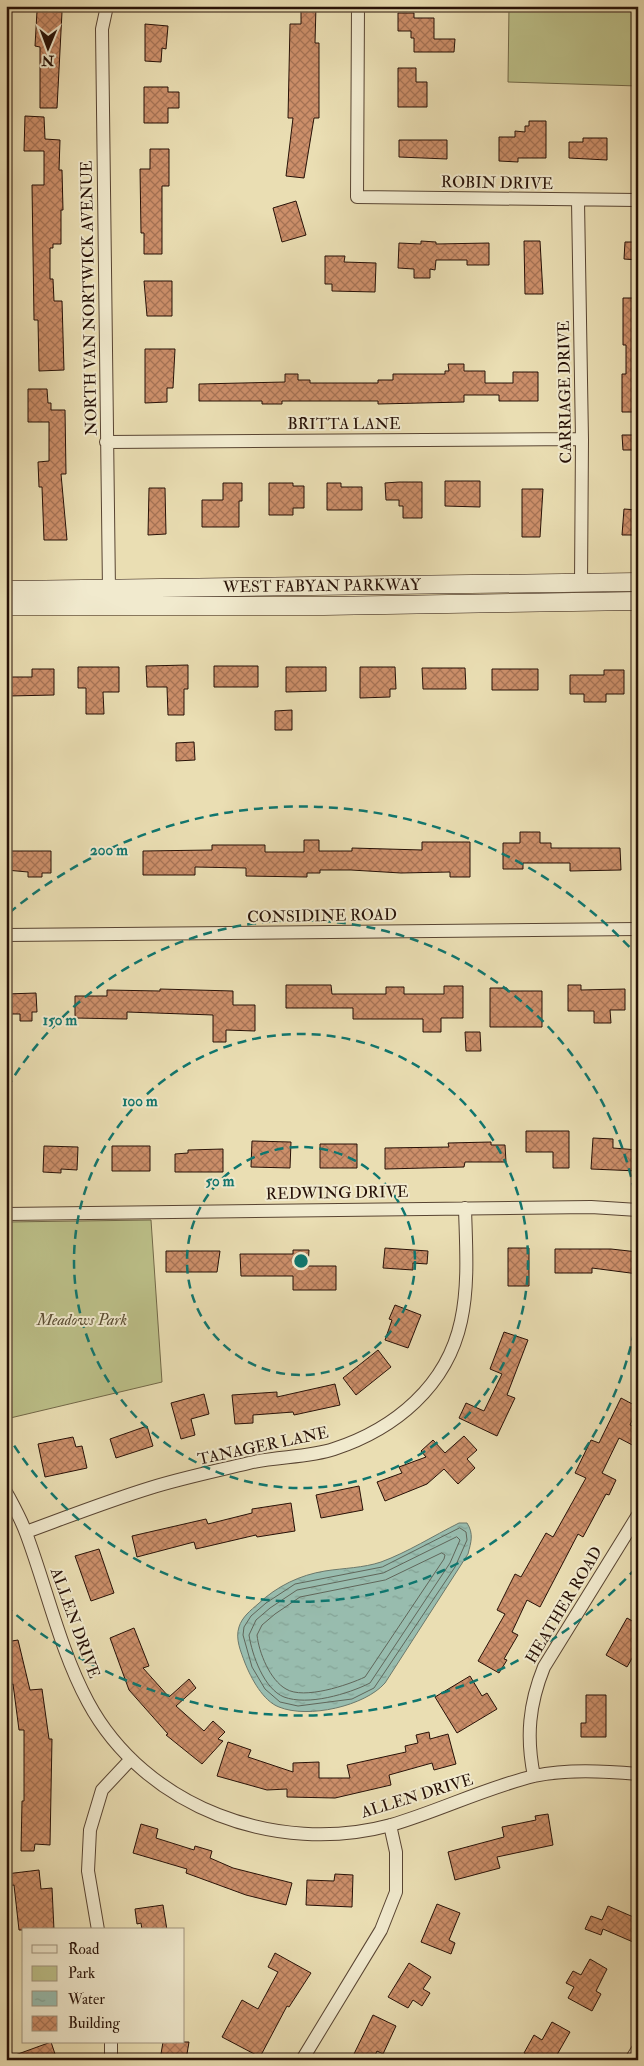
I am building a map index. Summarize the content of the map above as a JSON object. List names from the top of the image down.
{
  "streets": {
    "main road": ["WEST FABYAN PARKWAY"],
    "street": [
      "ROBIN DRIVE",
      "NORTH VAN NORTWICK AVENUE",
      "CARRIAGE DRIVE",
      "BRITTA LANE",
      "CONSIDINE ROAD",
      "REDWING DRIVE",
      "TANAGER LANE",
      "HEATHER ROAD",
      "ALLEN DRIVE"
    ]
  },
  "crossings": [
    ["ROBIN DRIVE", "CARRIAGE DRIVE"],
    ["NORTH VAN NORTWICK AVENUE", "BRITTA LANE"],
    ["NORTH VAN NORTWICK AVENUE", "WEST FABYAN PARKWAY"],
    ["CARRIAGE DRIVE", "BRITTA LANE"],
    ["CARRIAGE DRIVE", "WEST FABYAN PARKWAY"],
    ["REDWING DRIVE", "TANAGER LANE"],
    ["TANAGER LANE", "ALLEN DRIVE"],
    ["HEATHER ROAD", "ALLEN DRIVE"]
  ],
  "parks": ["Meadows Park"],
  "legend": [
    "Road",
    "Park",
    "Water",
    "Building"
  ],
  "north": "bottom",
  "rings": [
    "200 m",
    "150 m",
    "100 m",
    "50 m"
  ]
}
